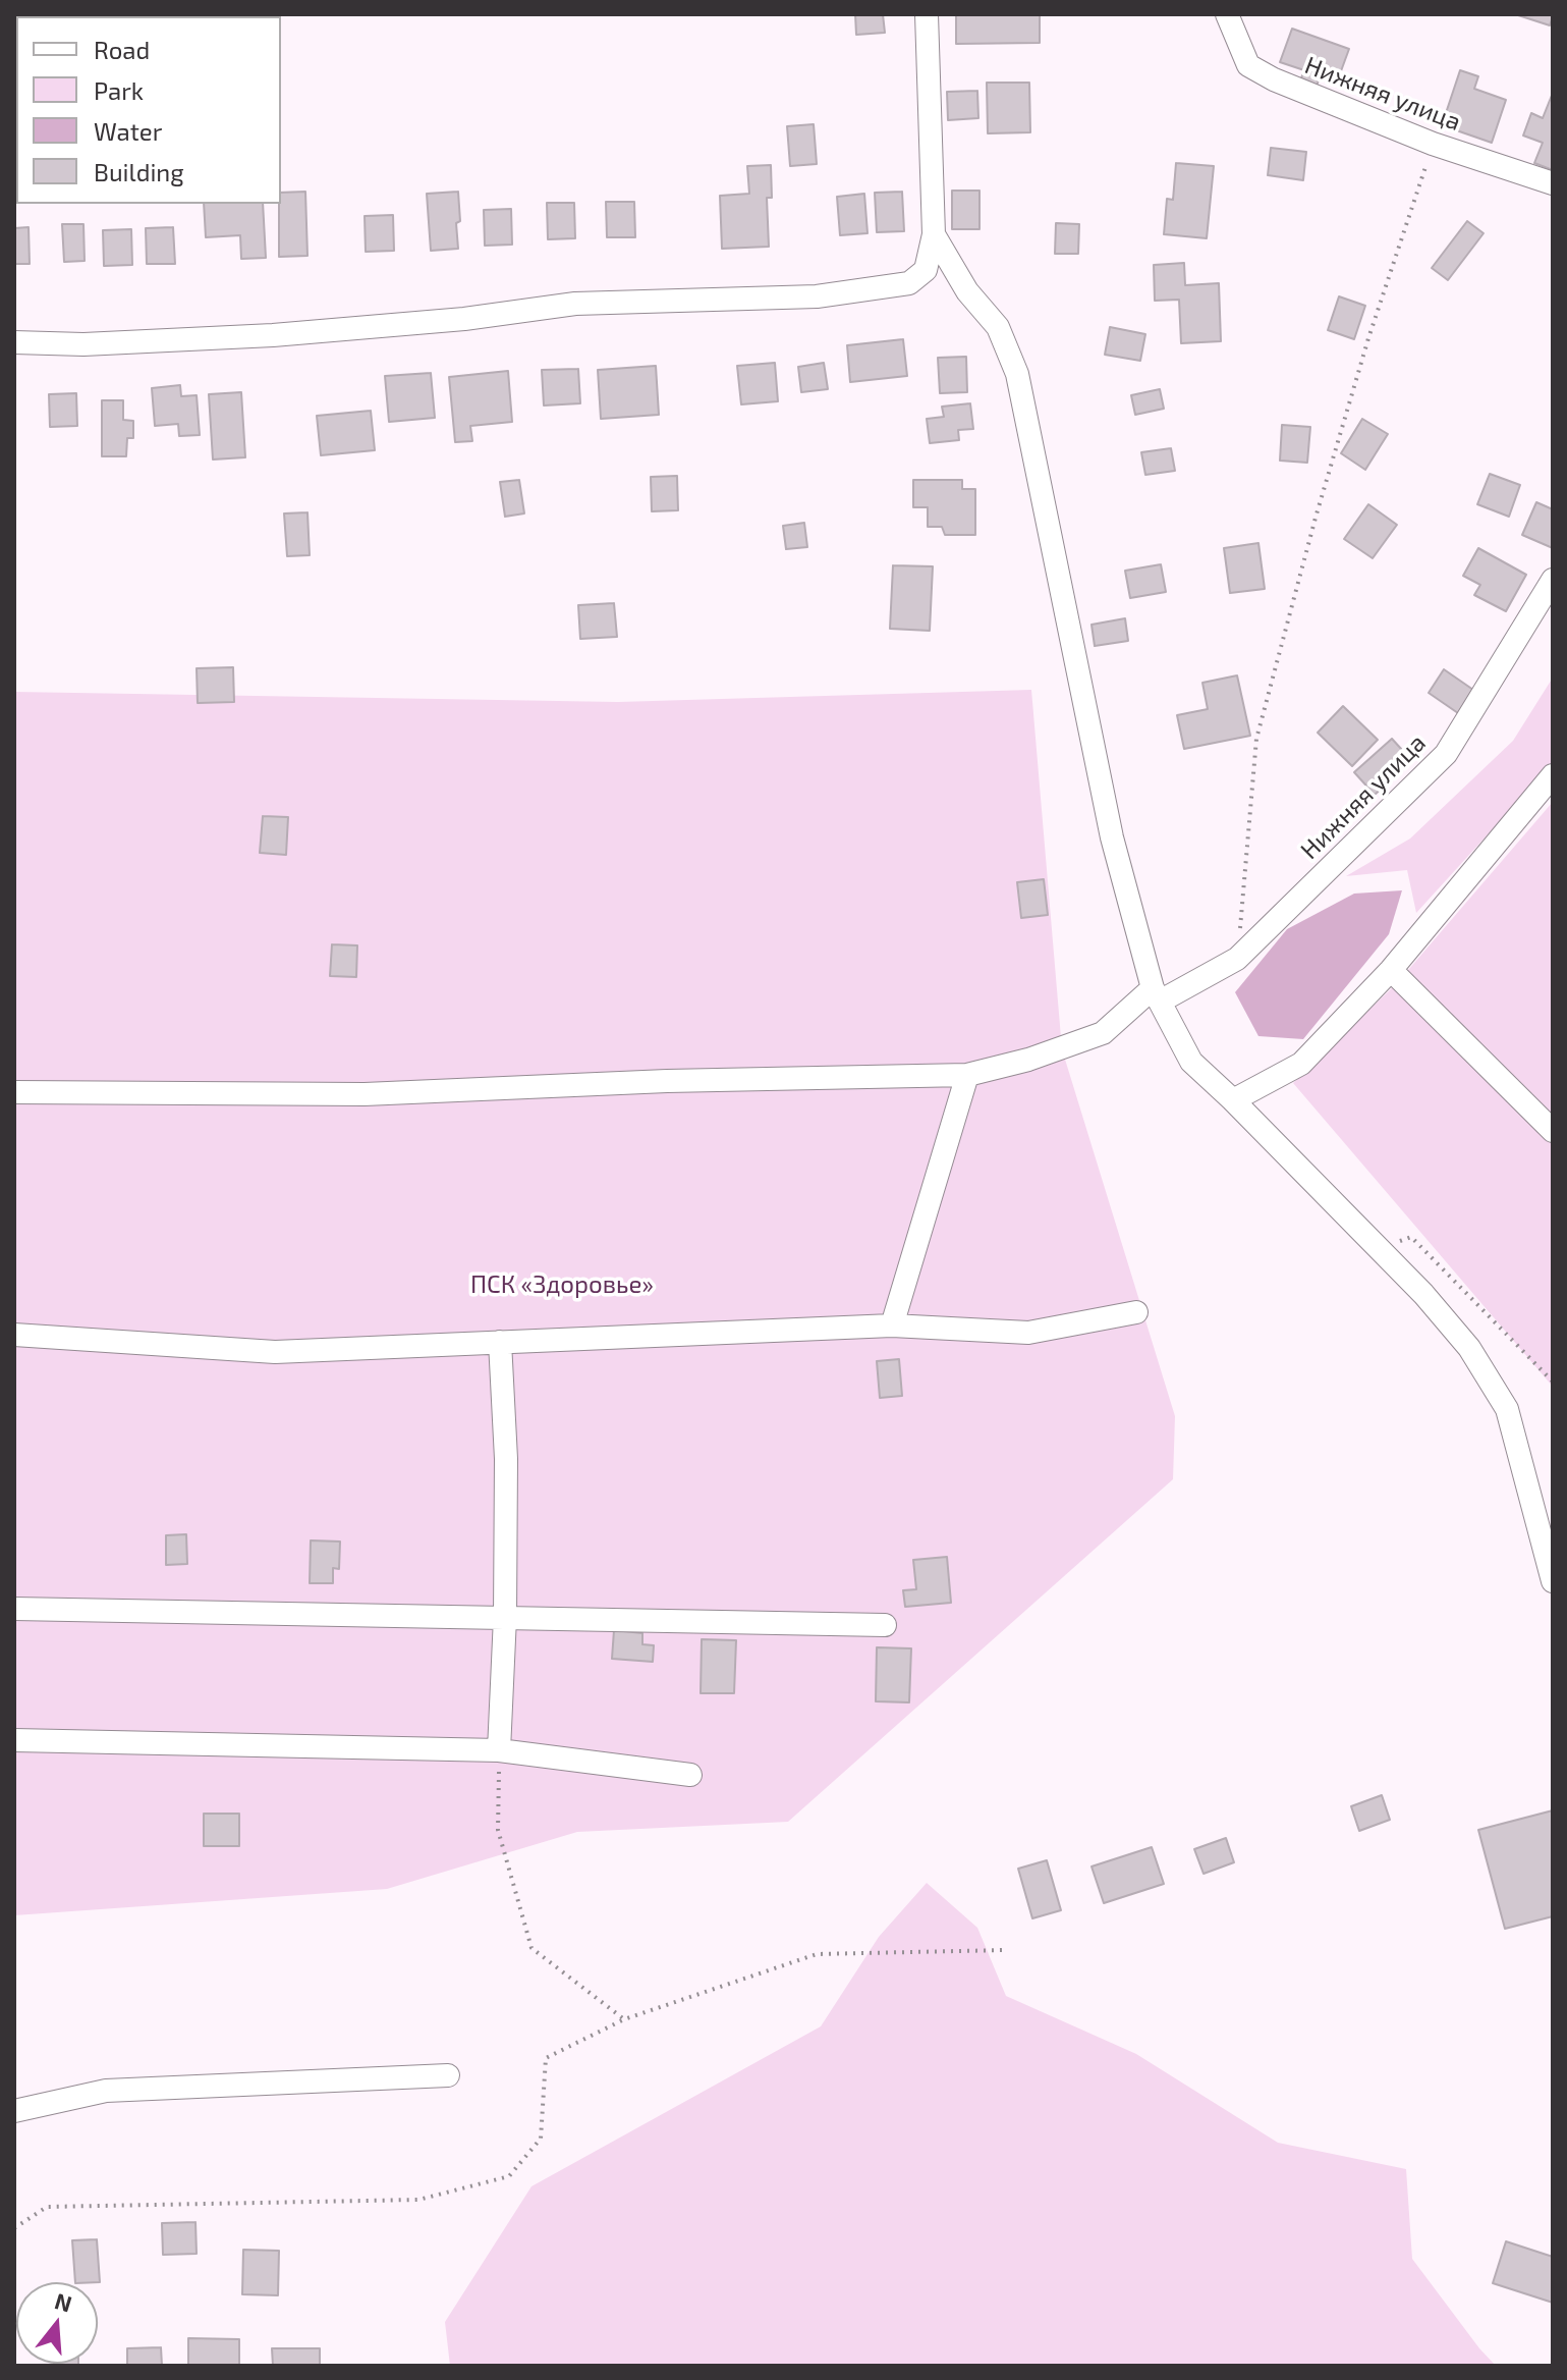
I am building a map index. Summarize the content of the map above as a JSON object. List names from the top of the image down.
{
  "streets": {
    "street": ["Нижняя улица"]
  },
  "parks": ["ПСК «Здоровье»"],
  "legend": [
    "Road",
    "Park",
    "Water",
    "Building"
  ],
  "north": "top"
}
